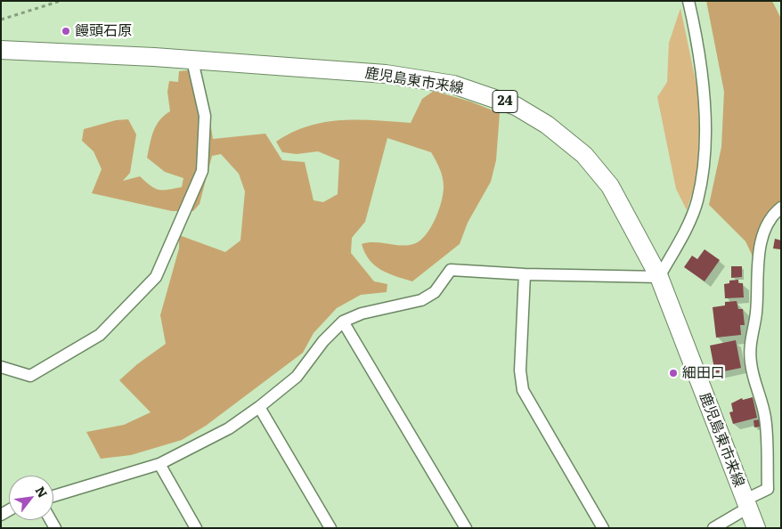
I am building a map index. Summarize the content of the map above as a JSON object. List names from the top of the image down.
{
  "streets": {
    "main road": ["鹿児島東市来線", "24"]
  },
  "places": ["饅頭石原", "細田口"],
  "north": "top right"
}
